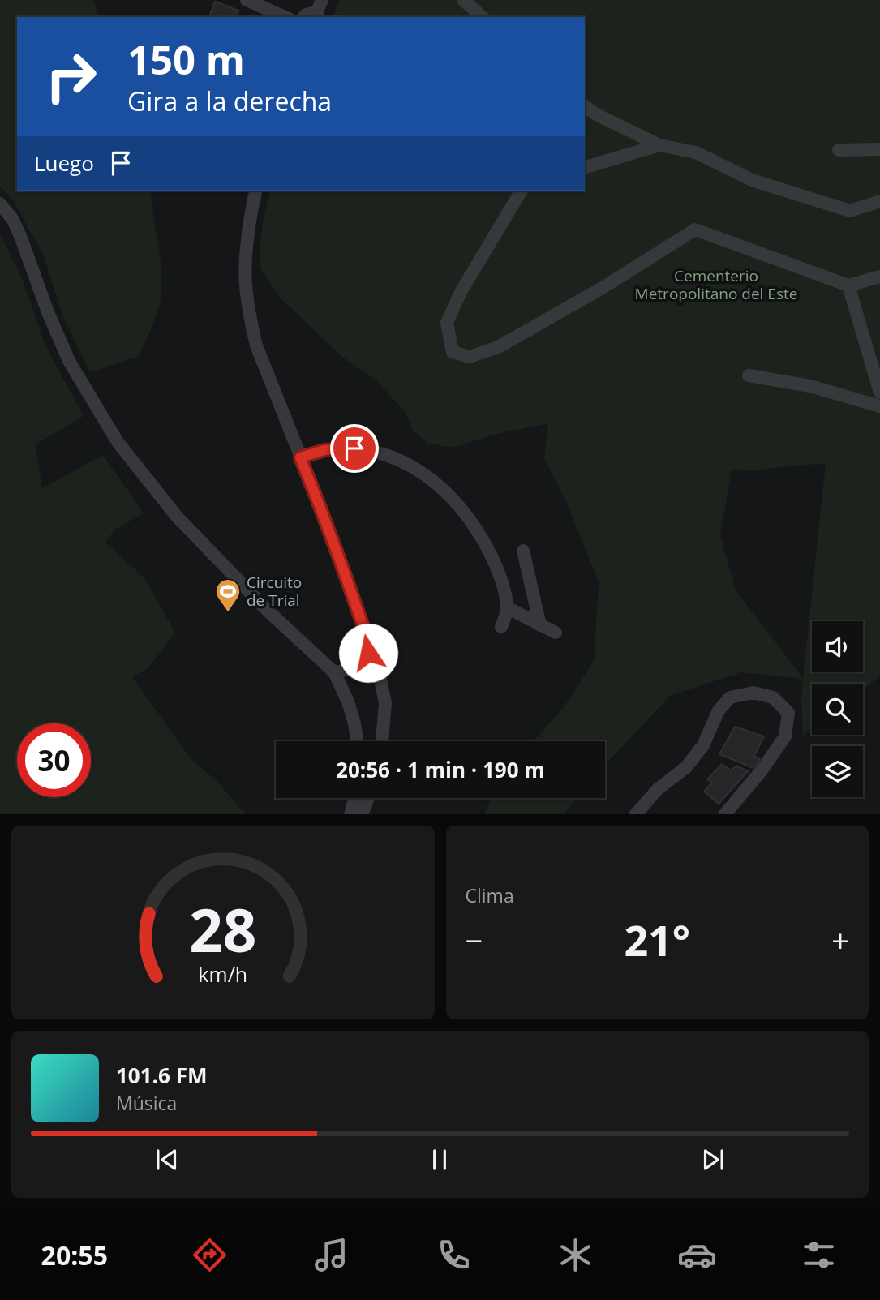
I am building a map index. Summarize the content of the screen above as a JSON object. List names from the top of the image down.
{
  "parks": ["Cementerio Metropolitano del Este"],
  "places": {
    "sports": ["Circuito de Trial"]
  },
  "page": {
    "turn": ["150 m", "Gira a la derecha"],
    "then": "Luego",
    "limit": "30",
    "trip": "20:56 · 1 min · 190 m",
    "tile": "Clima",
    "heat": ["−", "21°", "+"],
    "song": ["101.6 FM", "Música"],
    "tabs": "20:55",
    "gauge": ["28", "km/h"]
  }
}
